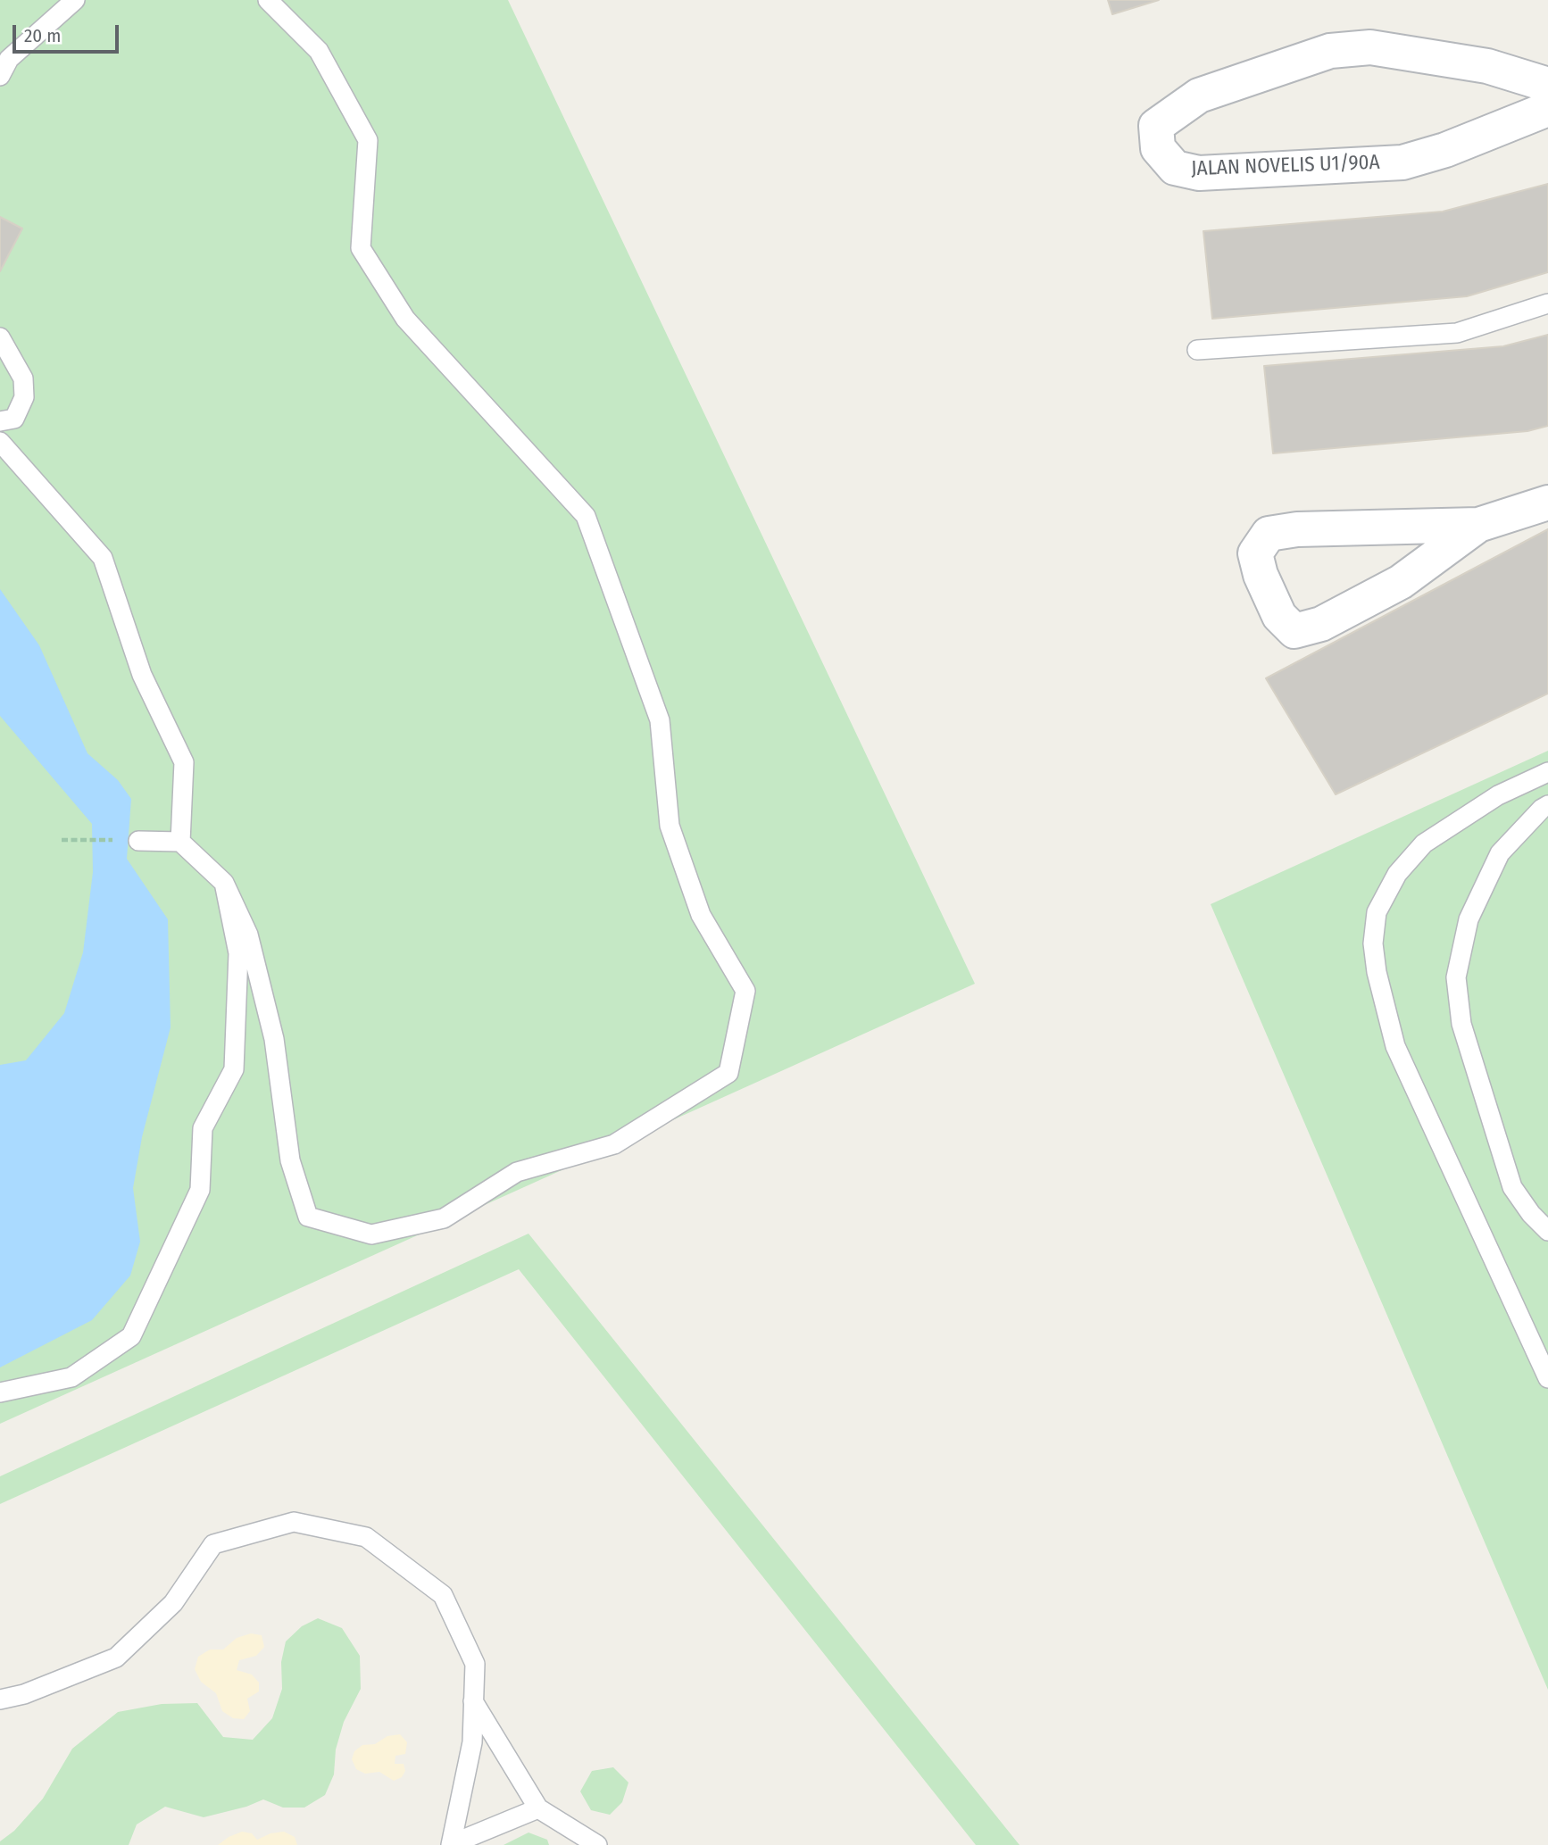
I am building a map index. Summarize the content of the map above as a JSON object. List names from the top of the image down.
{
  "streets": {
    "street": ["JALAN NOVELIS U1/90A"]
  },
  "scale_bar": "20 m"
}
